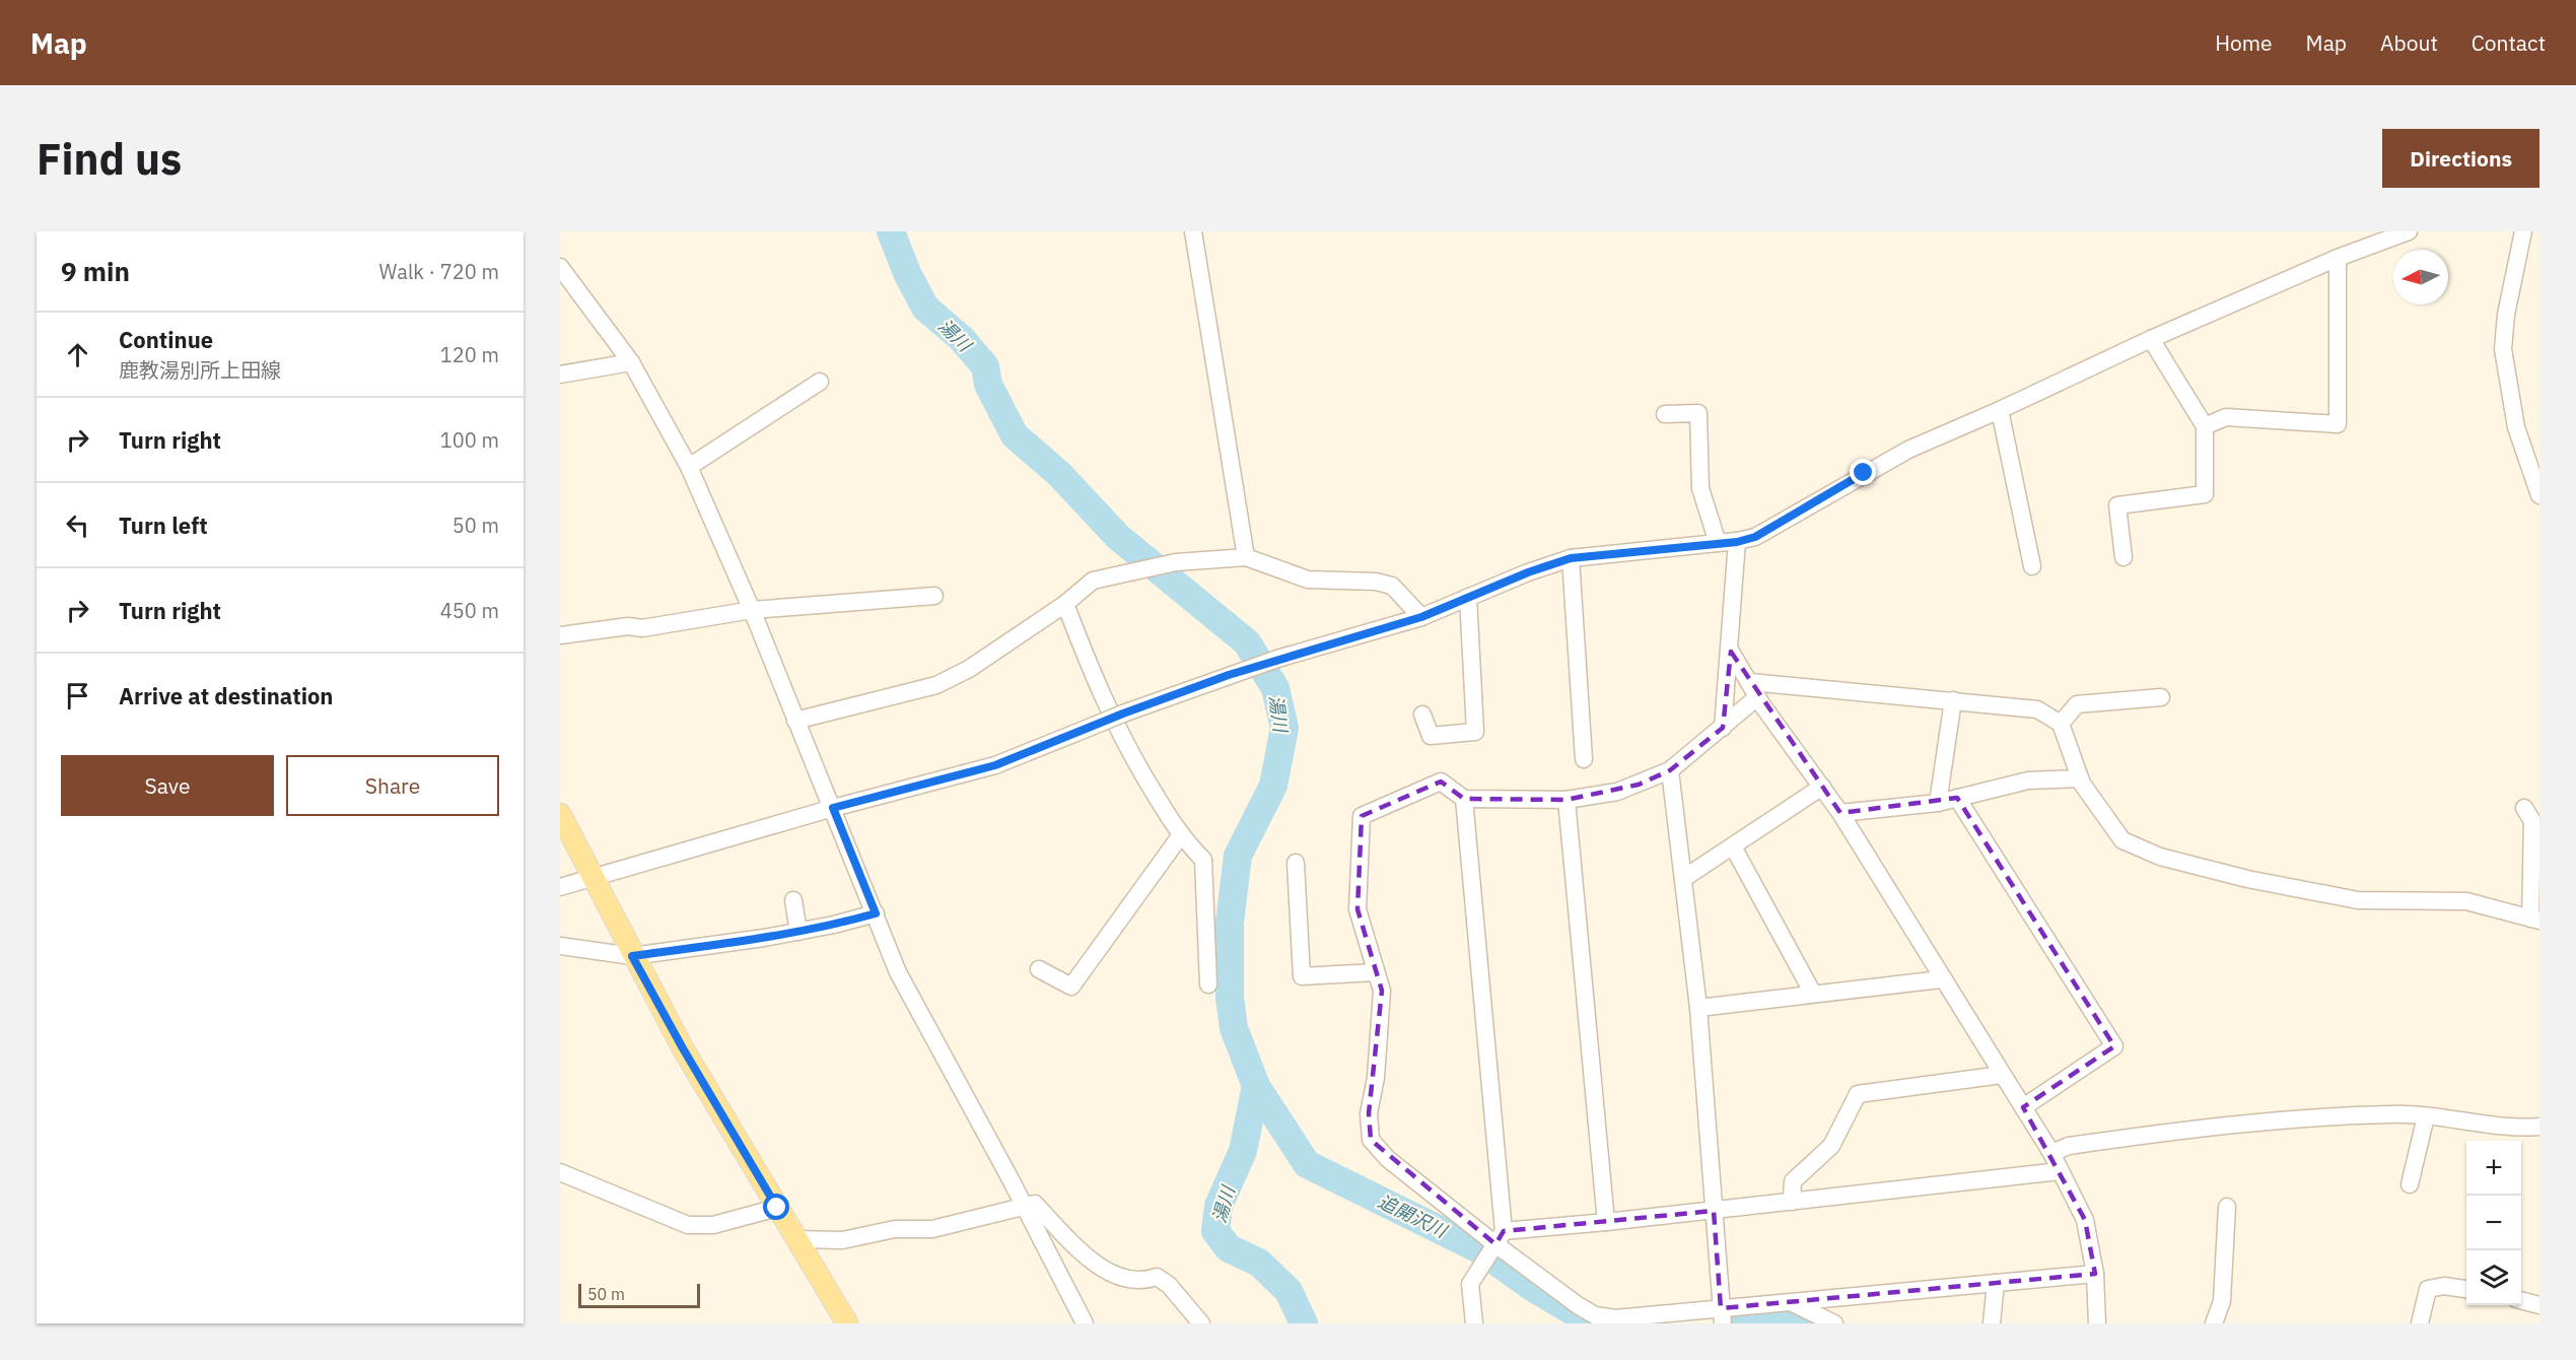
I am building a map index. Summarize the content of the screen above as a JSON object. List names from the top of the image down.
{
  "water": ["湯川", "追開沢川"],
  "scale_bar": "50 m",
  "north": "left",
  "page": {
    "header": "Map",
    "nav": [
      "Home",
      "Map",
      "About",
      "Contact"
    ],
    "buttons": [
      "Directions",
      ["Save", "Share"]
    ],
    "title": "Find us",
    "heading": ["9 min", "Walk · 720 m"],
    "list": [
      ["Continue", "鹿教湯別所上田線", "120 m"],
      ["Turn right", "100 m"],
      ["Turn left", "50 m"],
      ["Turn right", "450 m"],
      "Arrive at destination"
    ],
    "map_buttons": ["+", "−"],
    "scale": "50 m"
  }
}
